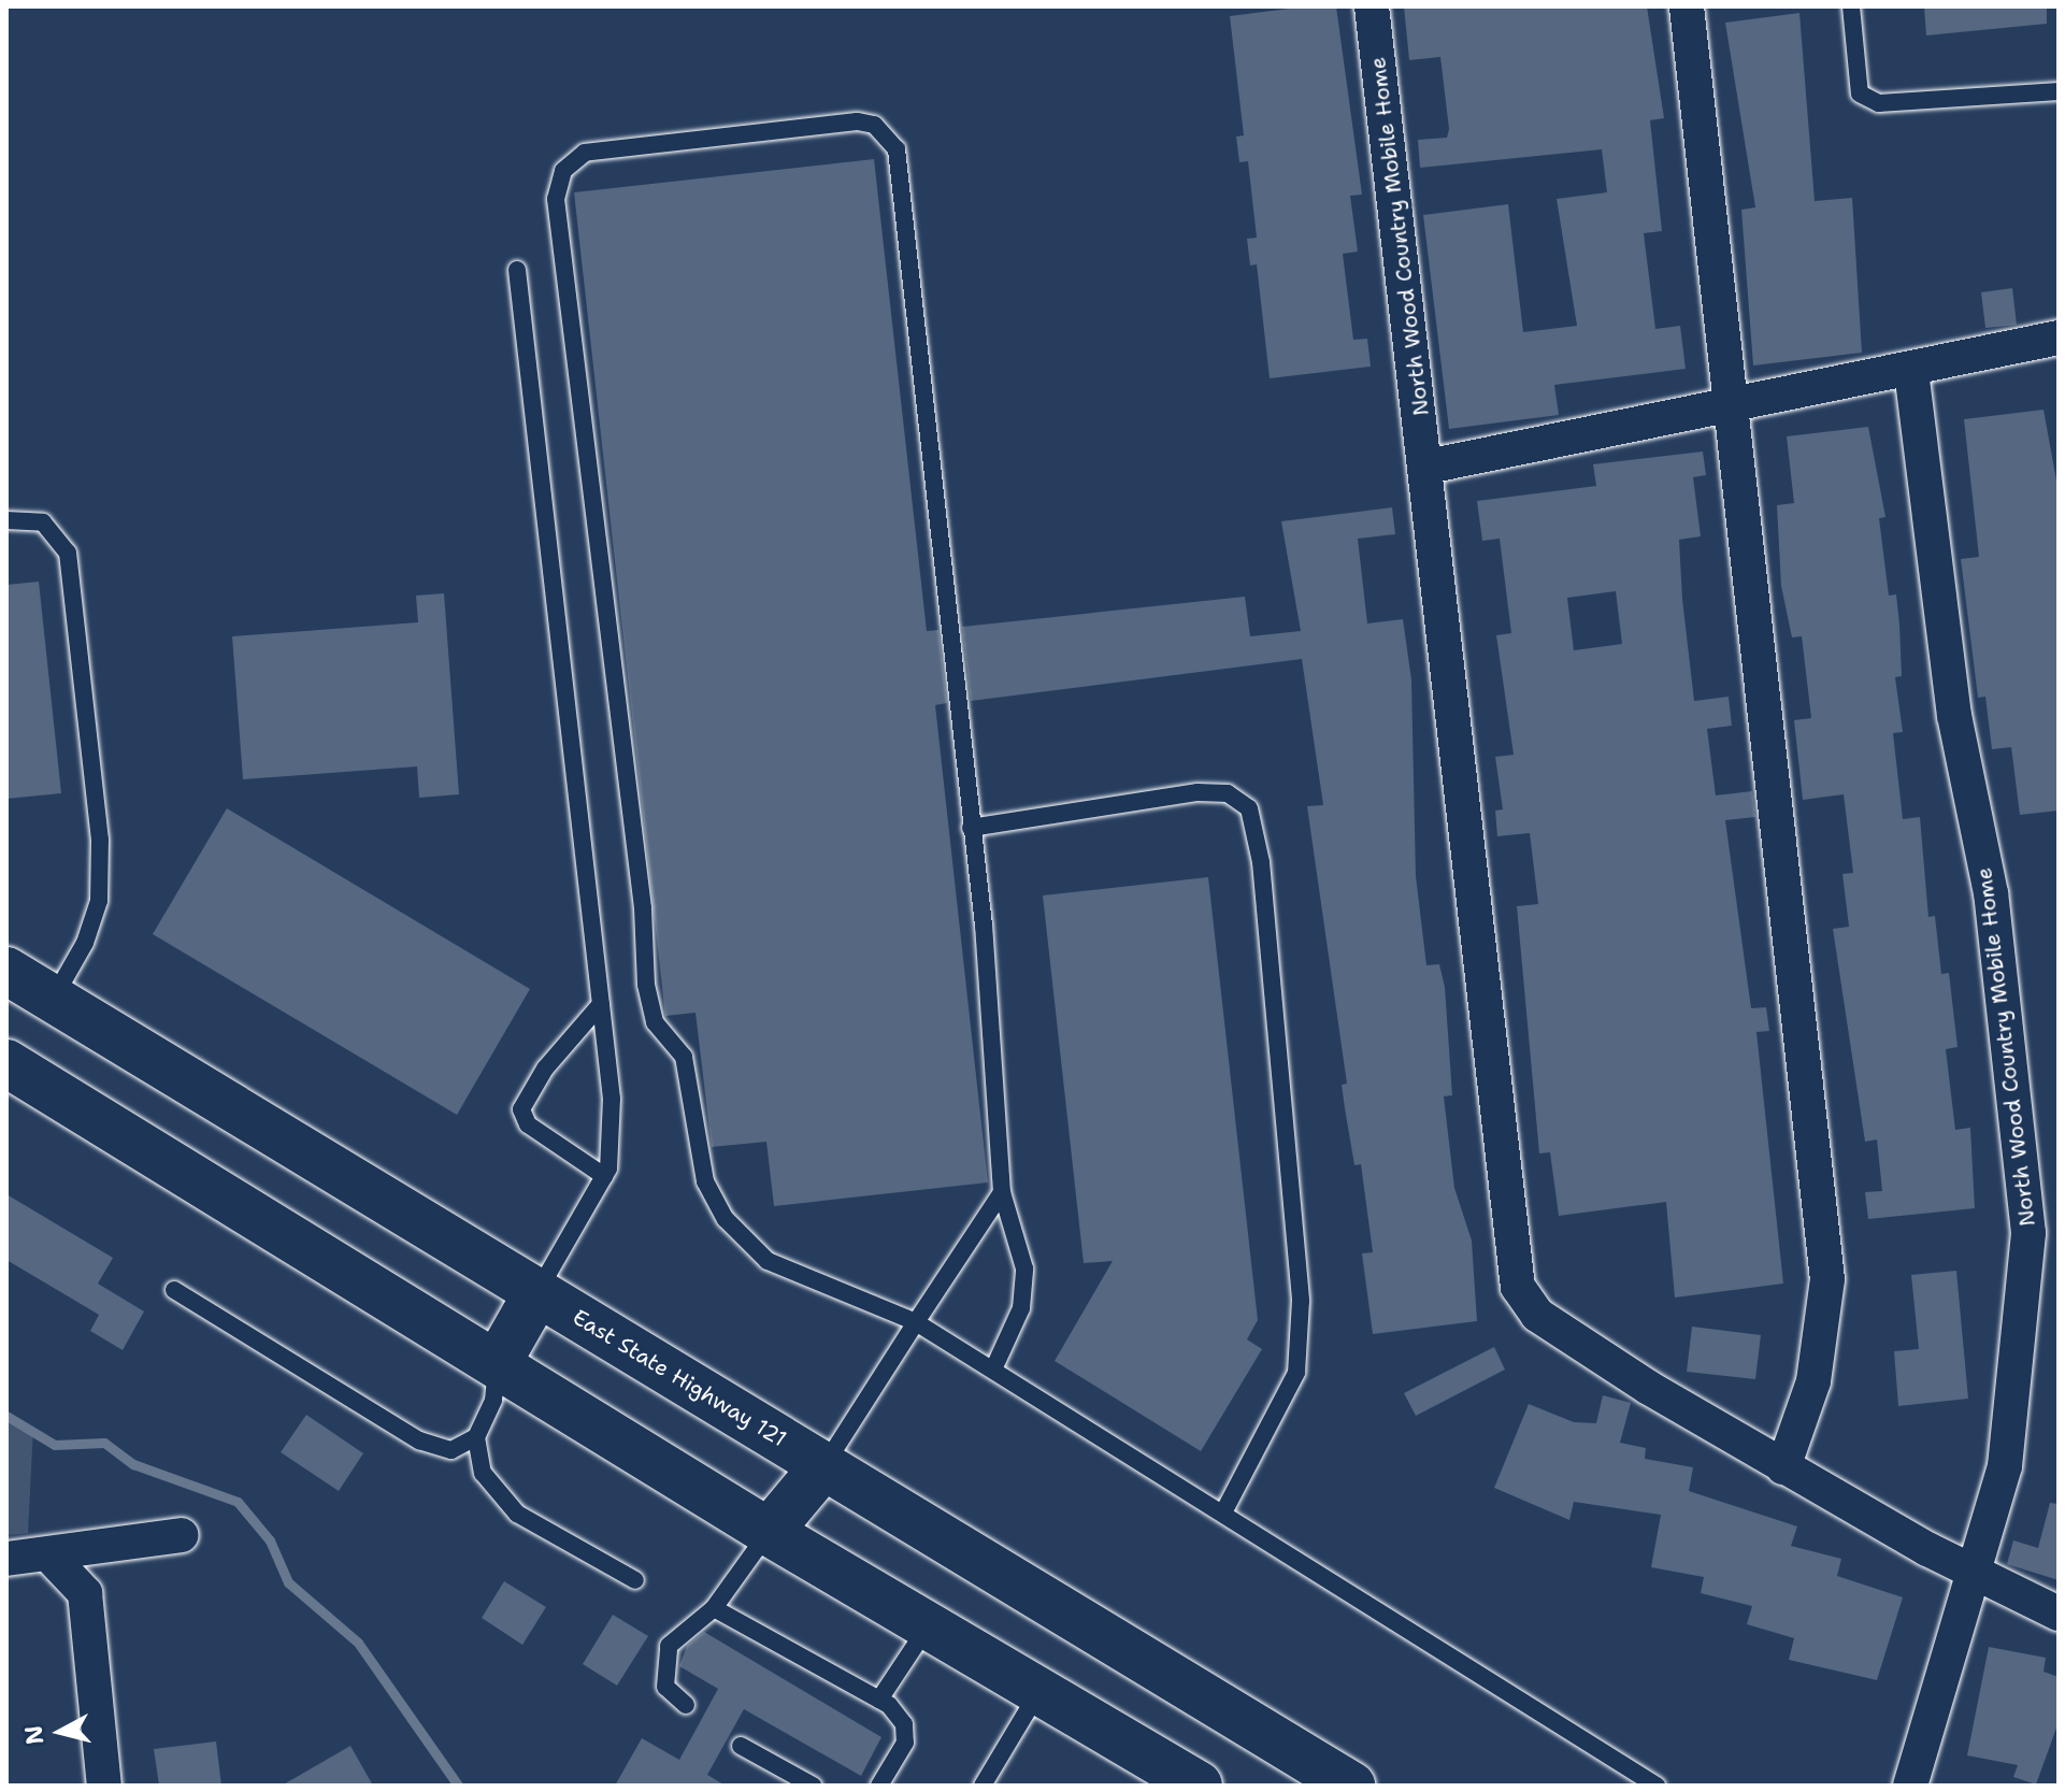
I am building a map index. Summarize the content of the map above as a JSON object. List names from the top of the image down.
{
  "streets": {
    "main road": ["East State Highway 121"],
    "street": ["North Wood Country Mobile Home"]
  },
  "north": "left"
}
